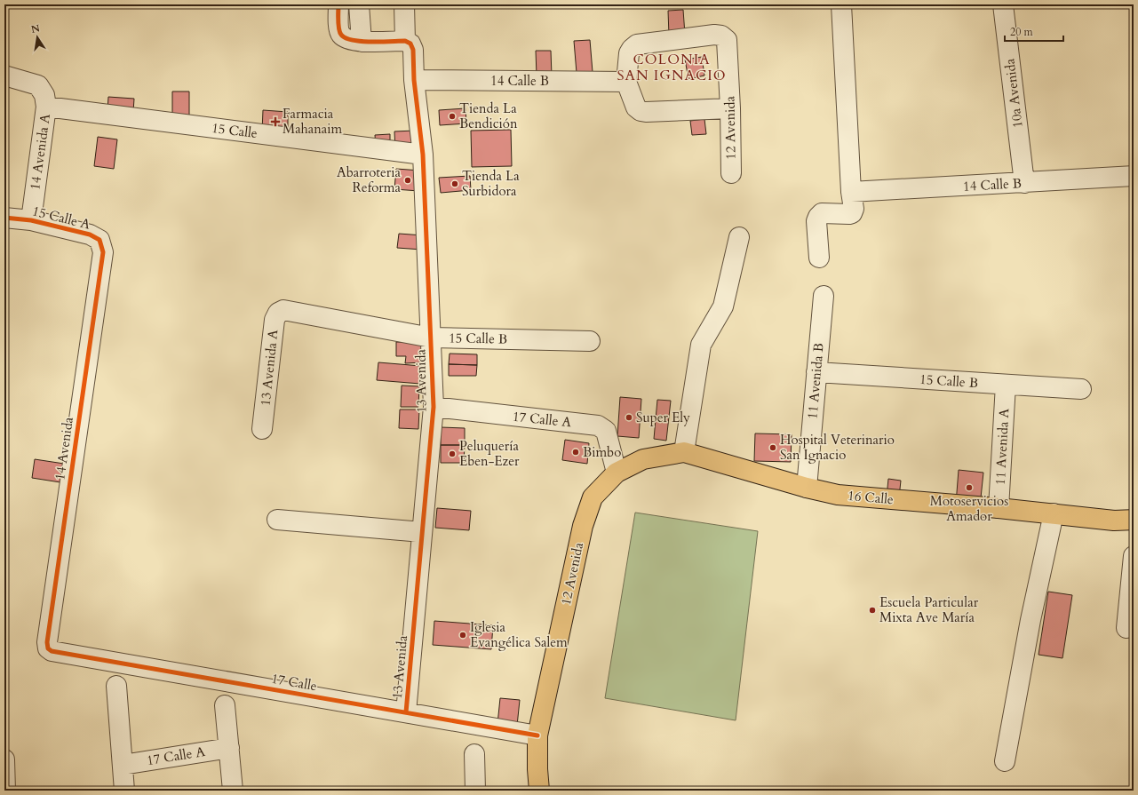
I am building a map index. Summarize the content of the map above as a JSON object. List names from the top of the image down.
{
  "streets": {
    "main road": ["12 Avenida", "16 Calle"],
    "street": [
      "14 Calle B",
      "10a Avenida",
      "15 Calle",
      "14 Avenida A",
      "15 Calle A",
      "15 Calle B",
      "13 Avenida A",
      "13 Avenida",
      "11 Avenida B",
      "17 Calle A",
      "11 Avenida A",
      "14 Avenida",
      "17 Calle"
    ]
  },
  "crossings": [
    ["14 Calle B", "10a Avenida"],
    ["14 Calle B", "12 Avenida"],
    ["14 Calle B", "13 Avenida"],
    ["12 Avenida", "17 Calle A"],
    ["12 Avenida", "16 Calle"],
    ["12 Avenida", "17 Calle"],
    ["15 Calle", "14 Avenida A"],
    ["15 Calle", "13 Avenida"],
    ["14 Avenida A", "15 Calle A"],
    ["15 Calle A", "14 Avenida"],
    ["15 Calle B", "13 Avenida A"],
    ["15 Calle B", "13 Avenida"],
    ["15 Calle B", "11 Avenida B"],
    ["15 Calle B", "11 Avenida A"],
    ["13 Avenida", "17 Calle A"],
    ["13 Avenida", "17 Calle"],
    ["11 Avenida B", "16 Calle"],
    ["17 Calle A", "16 Calle"],
    ["11 Avenida A", "16 Calle"],
    ["14 Avenida", "17 Calle"]
  ],
  "districts": ["COLONIA SAN IGNACIO"],
  "places": {
    "other": [
      "Tienda La Bendición",
      "Abarroteria Reforma",
      "Tienda La Surbidora",
      "Super Ely",
      "Hospital Veterinario San Ignacio",
      "Bimbo",
      "Peluquería Eben-Ezer",
      "Motoservicios Amador",
      "Escuela Particular Mixta Ave María",
      "Iglesia Evangélica Salem"
    ],
    "health": ["Farmacia Mahanaim"]
  },
  "scale_bar": "20 m",
  "north": "top"
}
